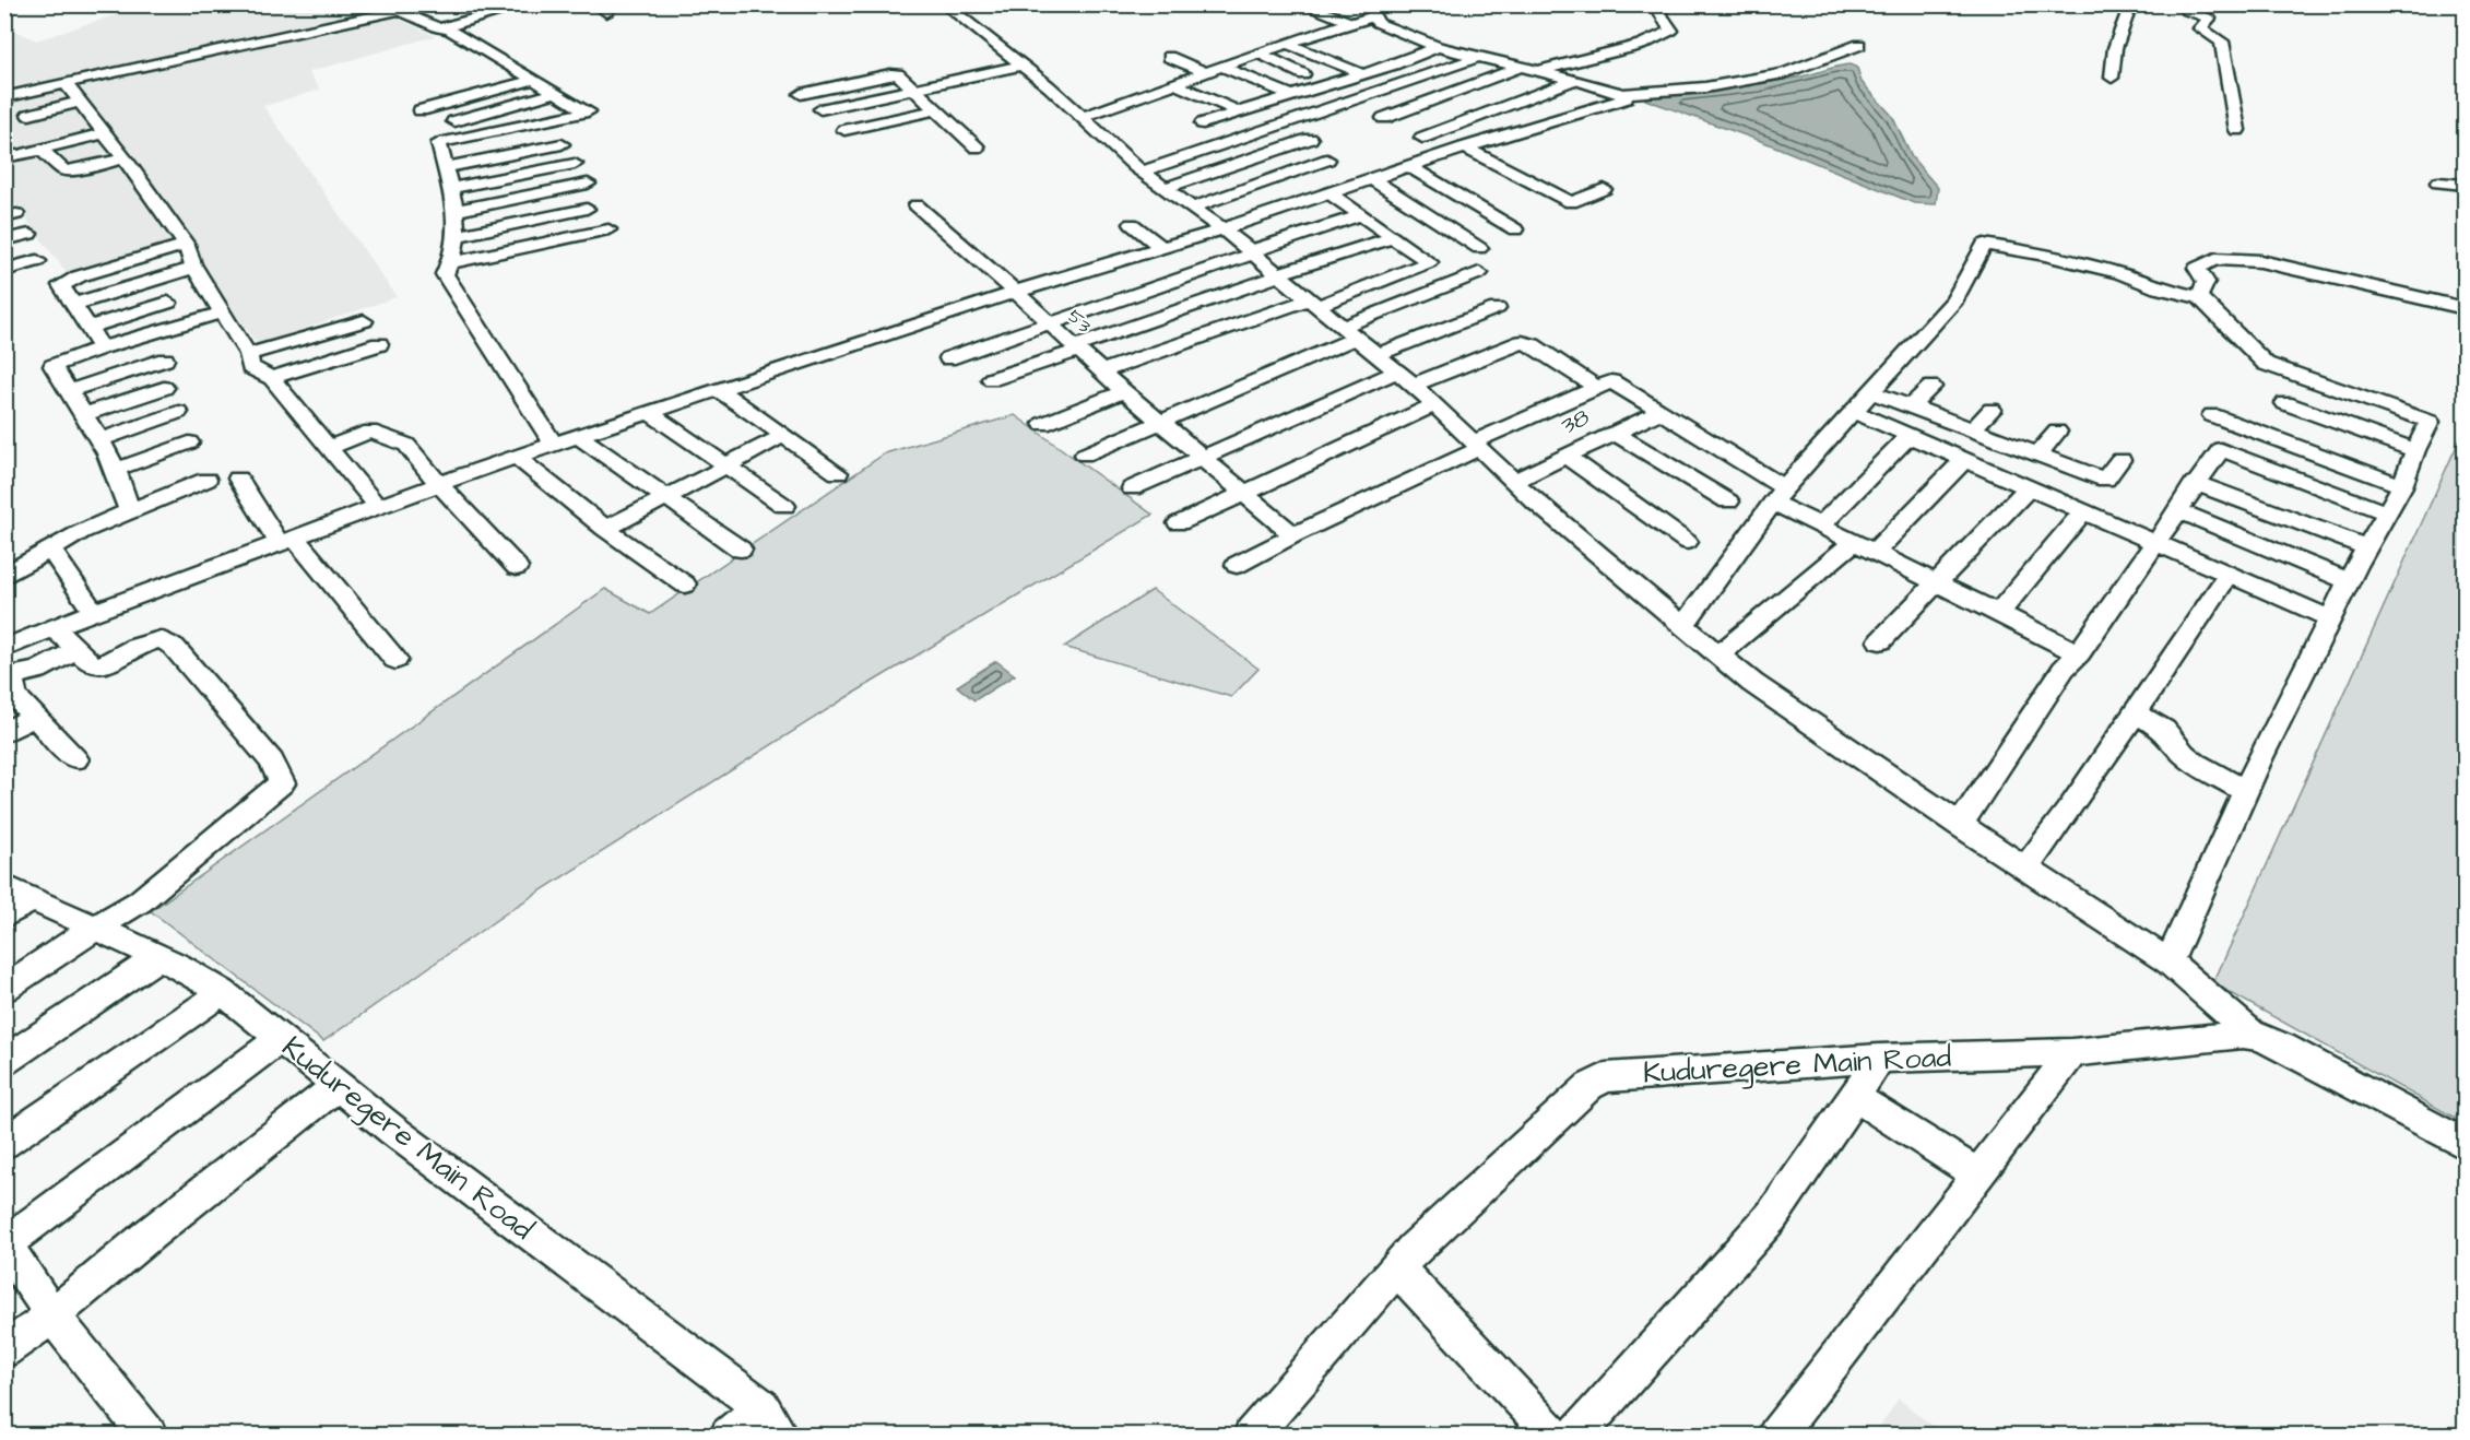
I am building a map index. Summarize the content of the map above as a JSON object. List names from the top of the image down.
{
  "streets": {
    "street": ["53", "38", "Kuduregere Main Road"]
  }
}
